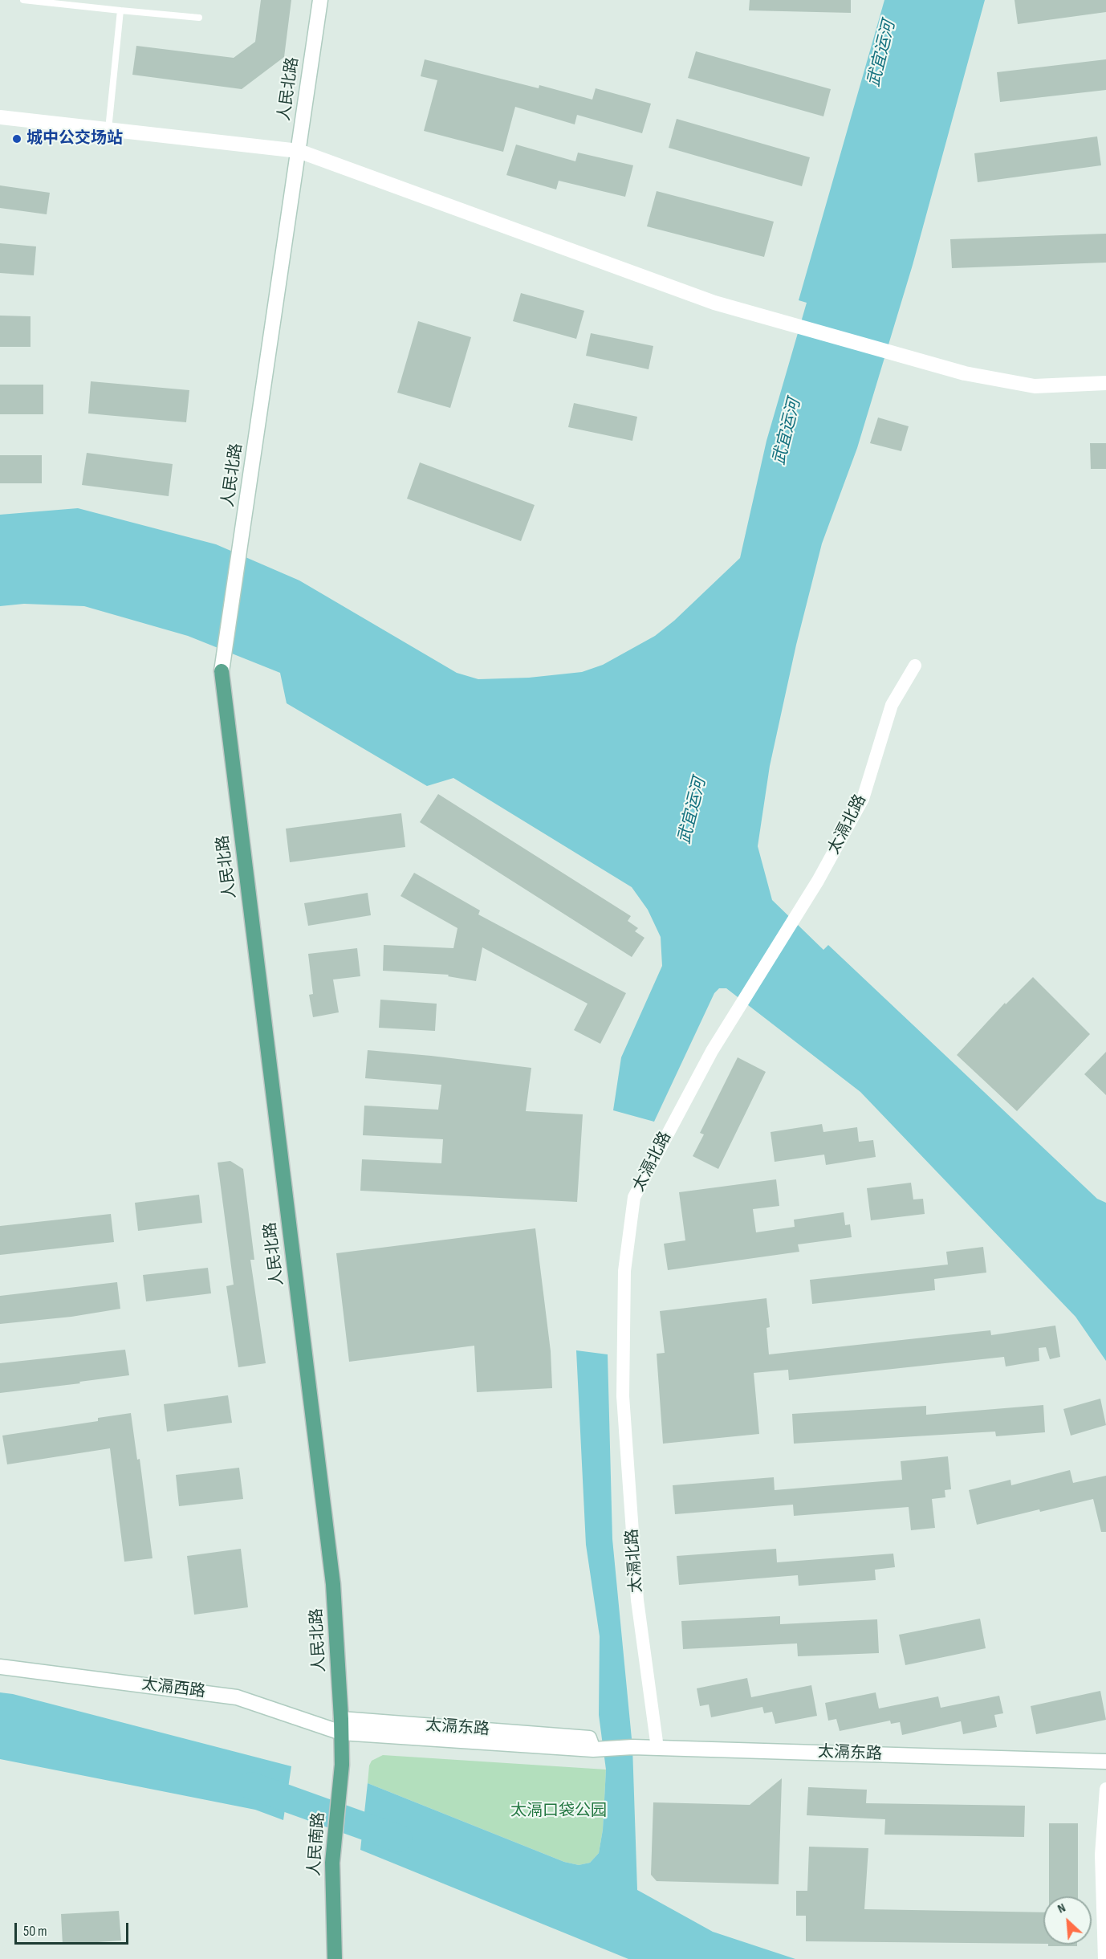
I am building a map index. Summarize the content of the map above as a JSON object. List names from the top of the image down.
{
  "streets": {
    "main road": [
      "人民北路",
      "太滆西路",
      "太滆东路",
      "人民南路"
    ],
    "street": ["太滆北路"]
  },
  "crossings": [
    ["人民北路", "太滆西路"],
    ["人民北路", "太滆东路"],
    ["人民北路", "人民南路"],
    ["太滆北路", "太滆东路"],
    ["太滆西路", "太滆东路"],
    ["太滆西路", "人民南路"],
    ["太滆东路", "人民南路"]
  ],
  "water": ["武宜运河"],
  "parks": ["太滆口袋公园"],
  "places": ["城中公交场站"],
  "scale_bar": "50 m",
  "north": "top left"
}
